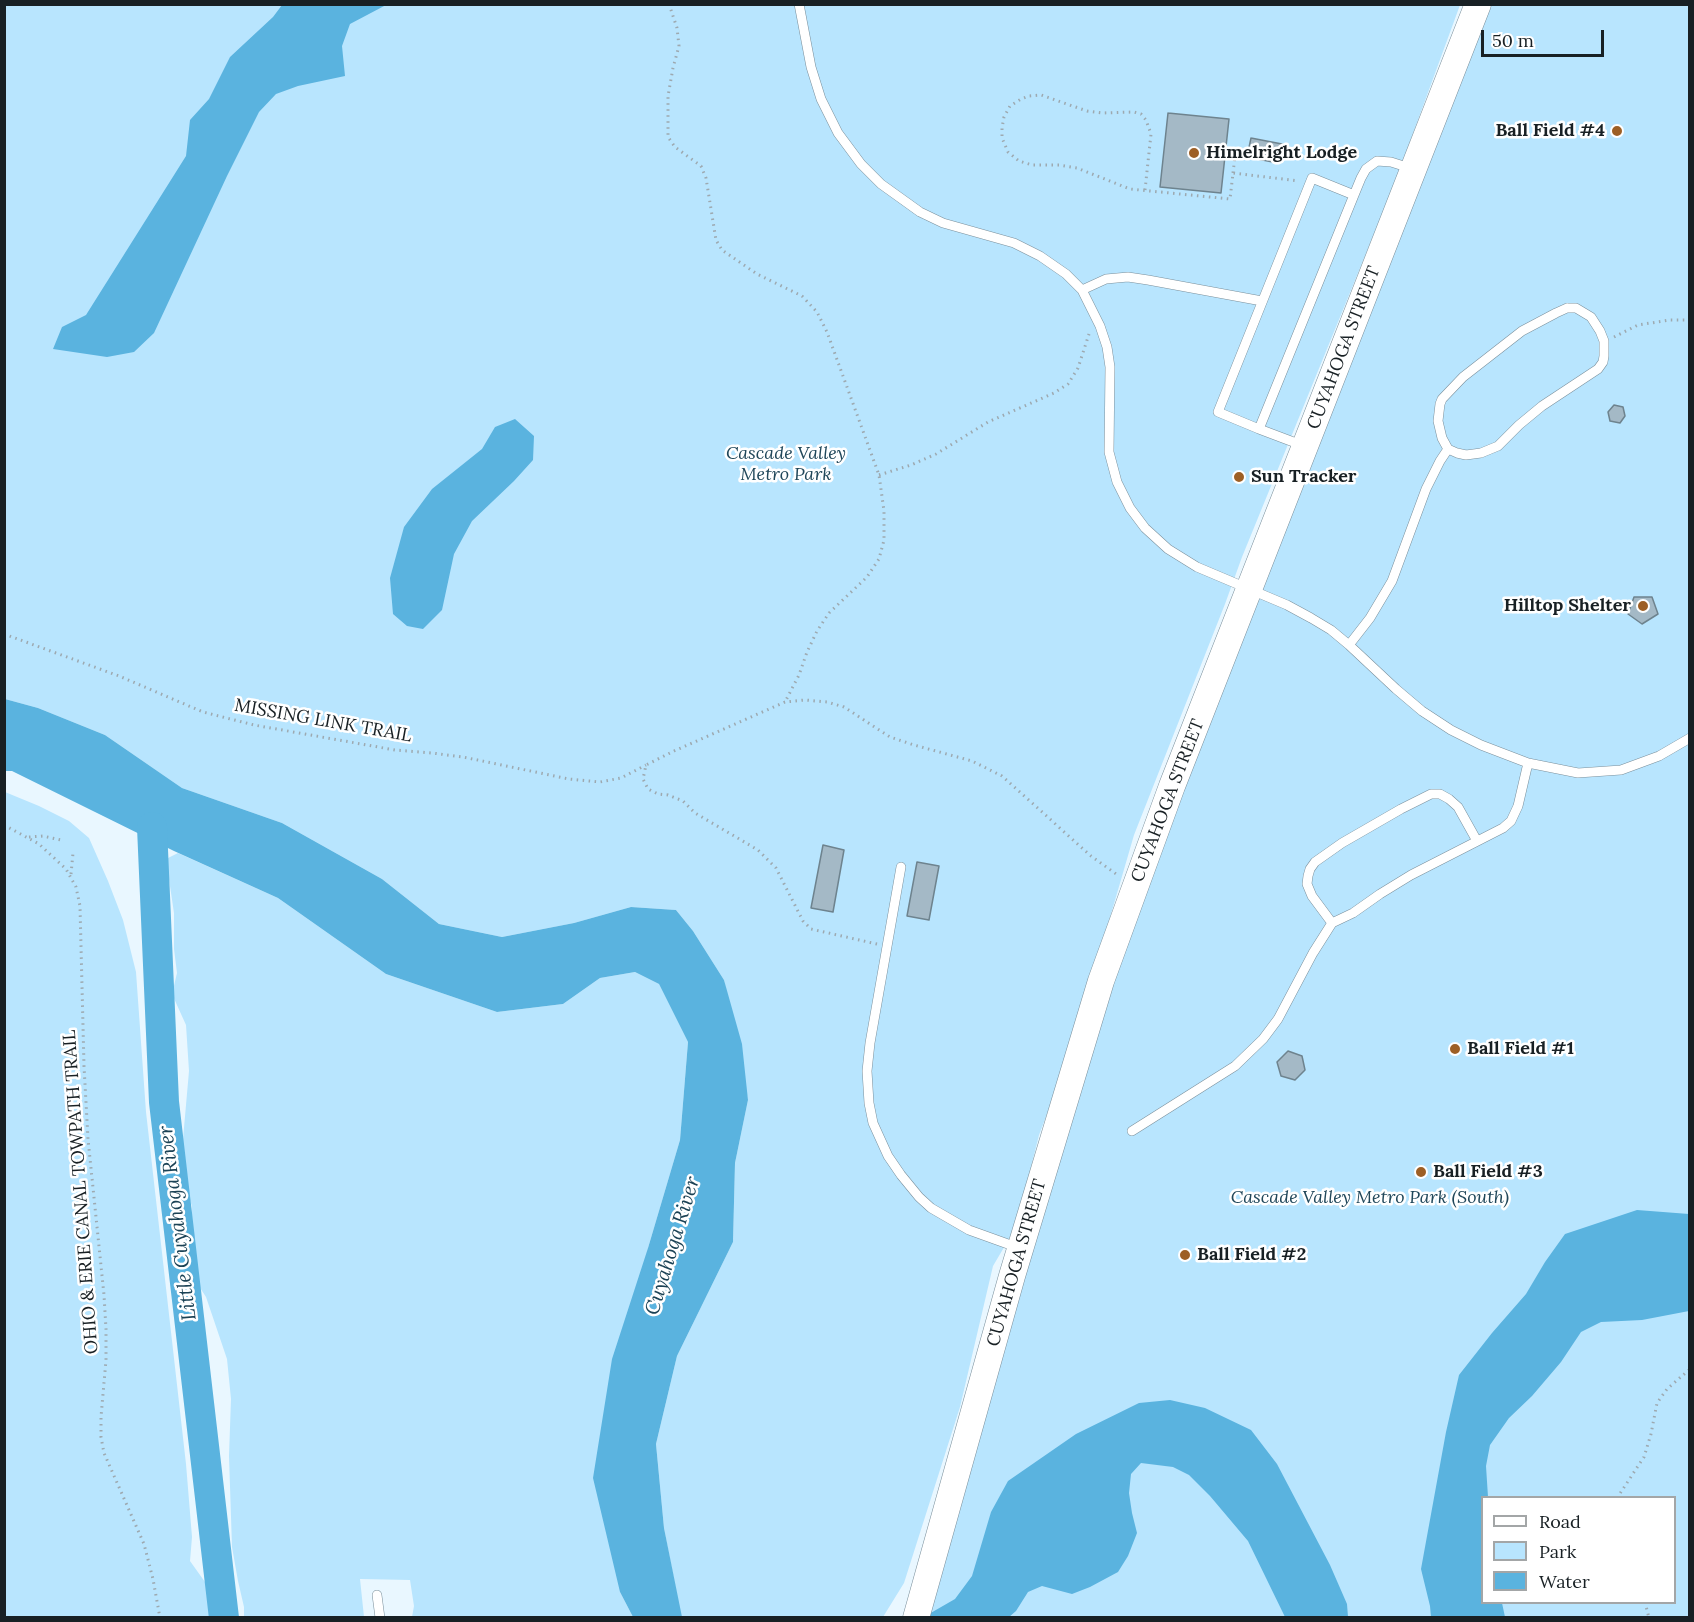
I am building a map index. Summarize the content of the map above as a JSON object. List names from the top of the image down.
{
  "streets": {
    "street": ["CUYAHOGA STREET"],
    "path": ["MISSING LINK TRAIL", "OHIO & ERIE CANAL TOWPATH TRAIL"]
  },
  "water": ["Little Cuyahoga River", "Cuyahoga River"],
  "parks": ["Cascade Valley Metro Park", "Cascade Valley Metro Park (South)"],
  "places": [
    "Ball Field #4",
    "Himelright Lodge",
    "Sun Tracker",
    "Hilltop Shelter",
    "Ball Field #1",
    "Ball Field #3",
    "Ball Field #2"
  ],
  "legend": ["Road", "Park", "Water"],
  "scale_bar": "50 m"
}
